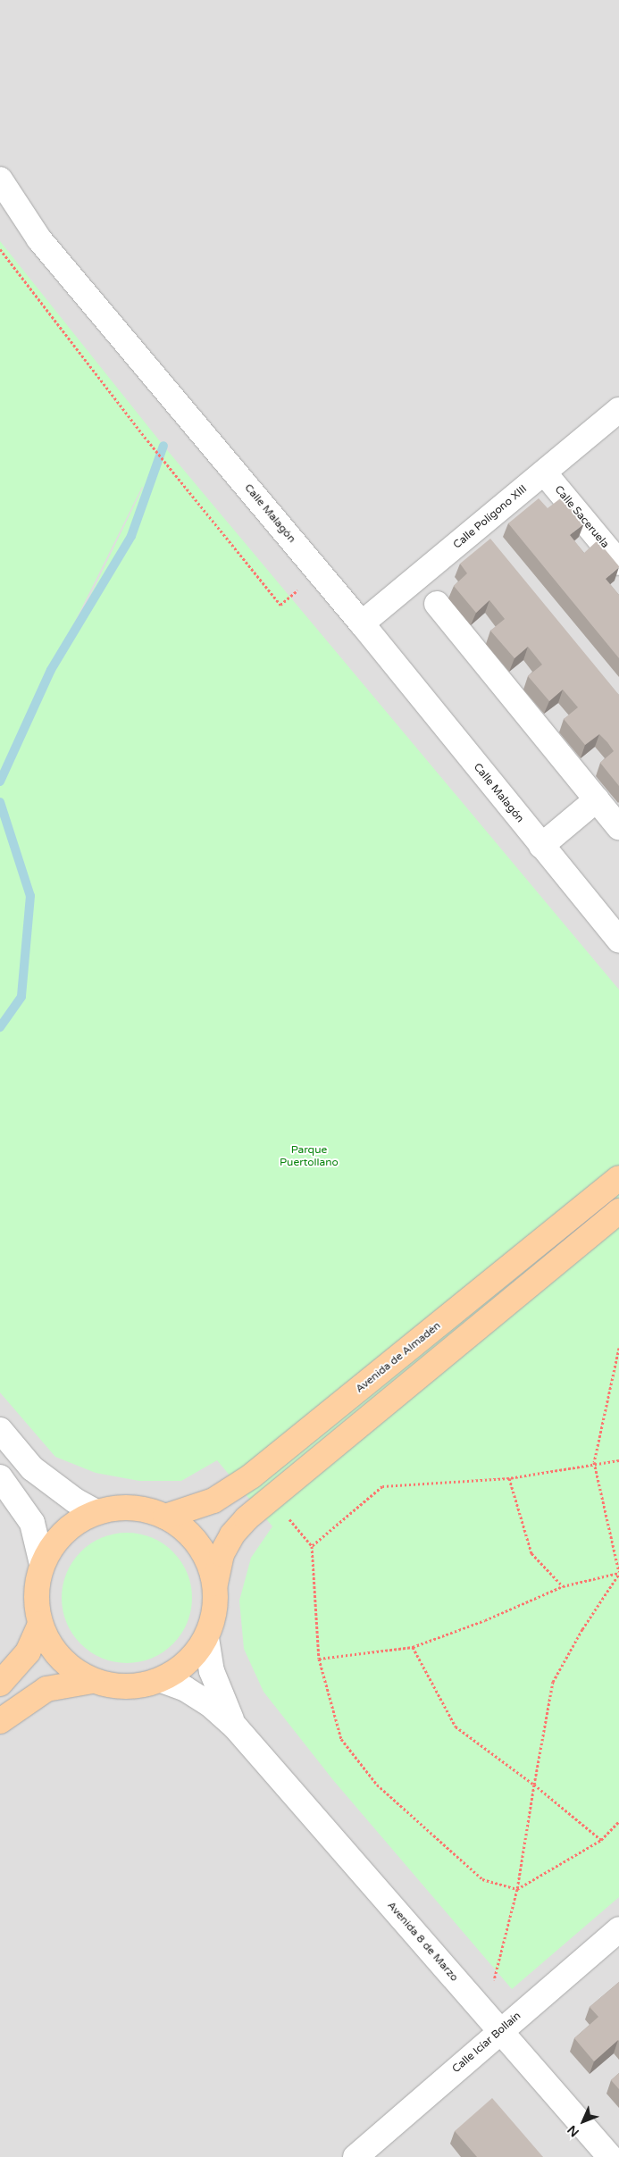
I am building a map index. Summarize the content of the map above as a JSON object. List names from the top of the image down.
{
  "streets": {
    "main road": ["Avenida de Almadén"],
    "street": [
      "Calle Malagón",
      "Calle Polígono XIII",
      "Calle Saceruela",
      "Avenida 8 de Marzo",
      "Calle Icíar Bollaín"
    ]
  },
  "crossings": [
    ["Calle Malagón", "Calle Polígono XIII"],
    ["Calle Polígono XIII", "Calle Saceruela"],
    ["Avenida 8 de Marzo", "Calle Icíar Bollaín"]
  ],
  "parks": ["Parque Puertollano"],
  "north": "bottom left"
}
